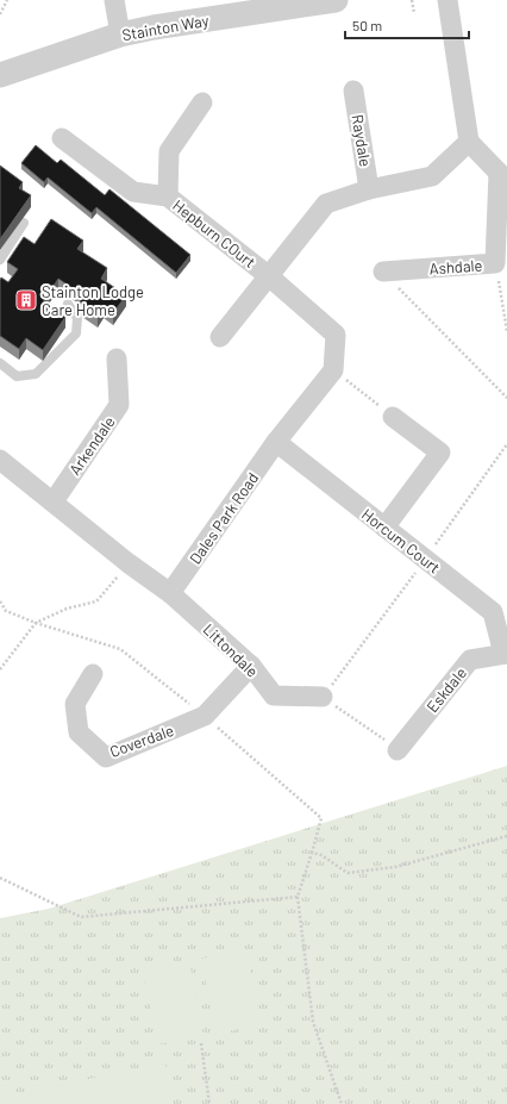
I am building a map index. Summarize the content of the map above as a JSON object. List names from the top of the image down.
{
  "streets": {
    "street": [
      "Stainton Way",
      "Raydale",
      "Hepburn COurt",
      "Ashdale",
      "Arkendale",
      "Dales Park Road",
      "Horcum Court",
      "Littondale",
      "Eskdale",
      "Coverdale"
    ]
  },
  "crossings": [
    ["Dales Park Road", "Horcum Court"],
    ["Dales Park Road", "Littondale"],
    ["Horcum Court", "Eskdale"],
    ["Littondale", "Coverdale"]
  ],
  "places": {
    "building": ["Stainton Lodge Care Home"]
  },
  "scale_bar": "50 m"
}
